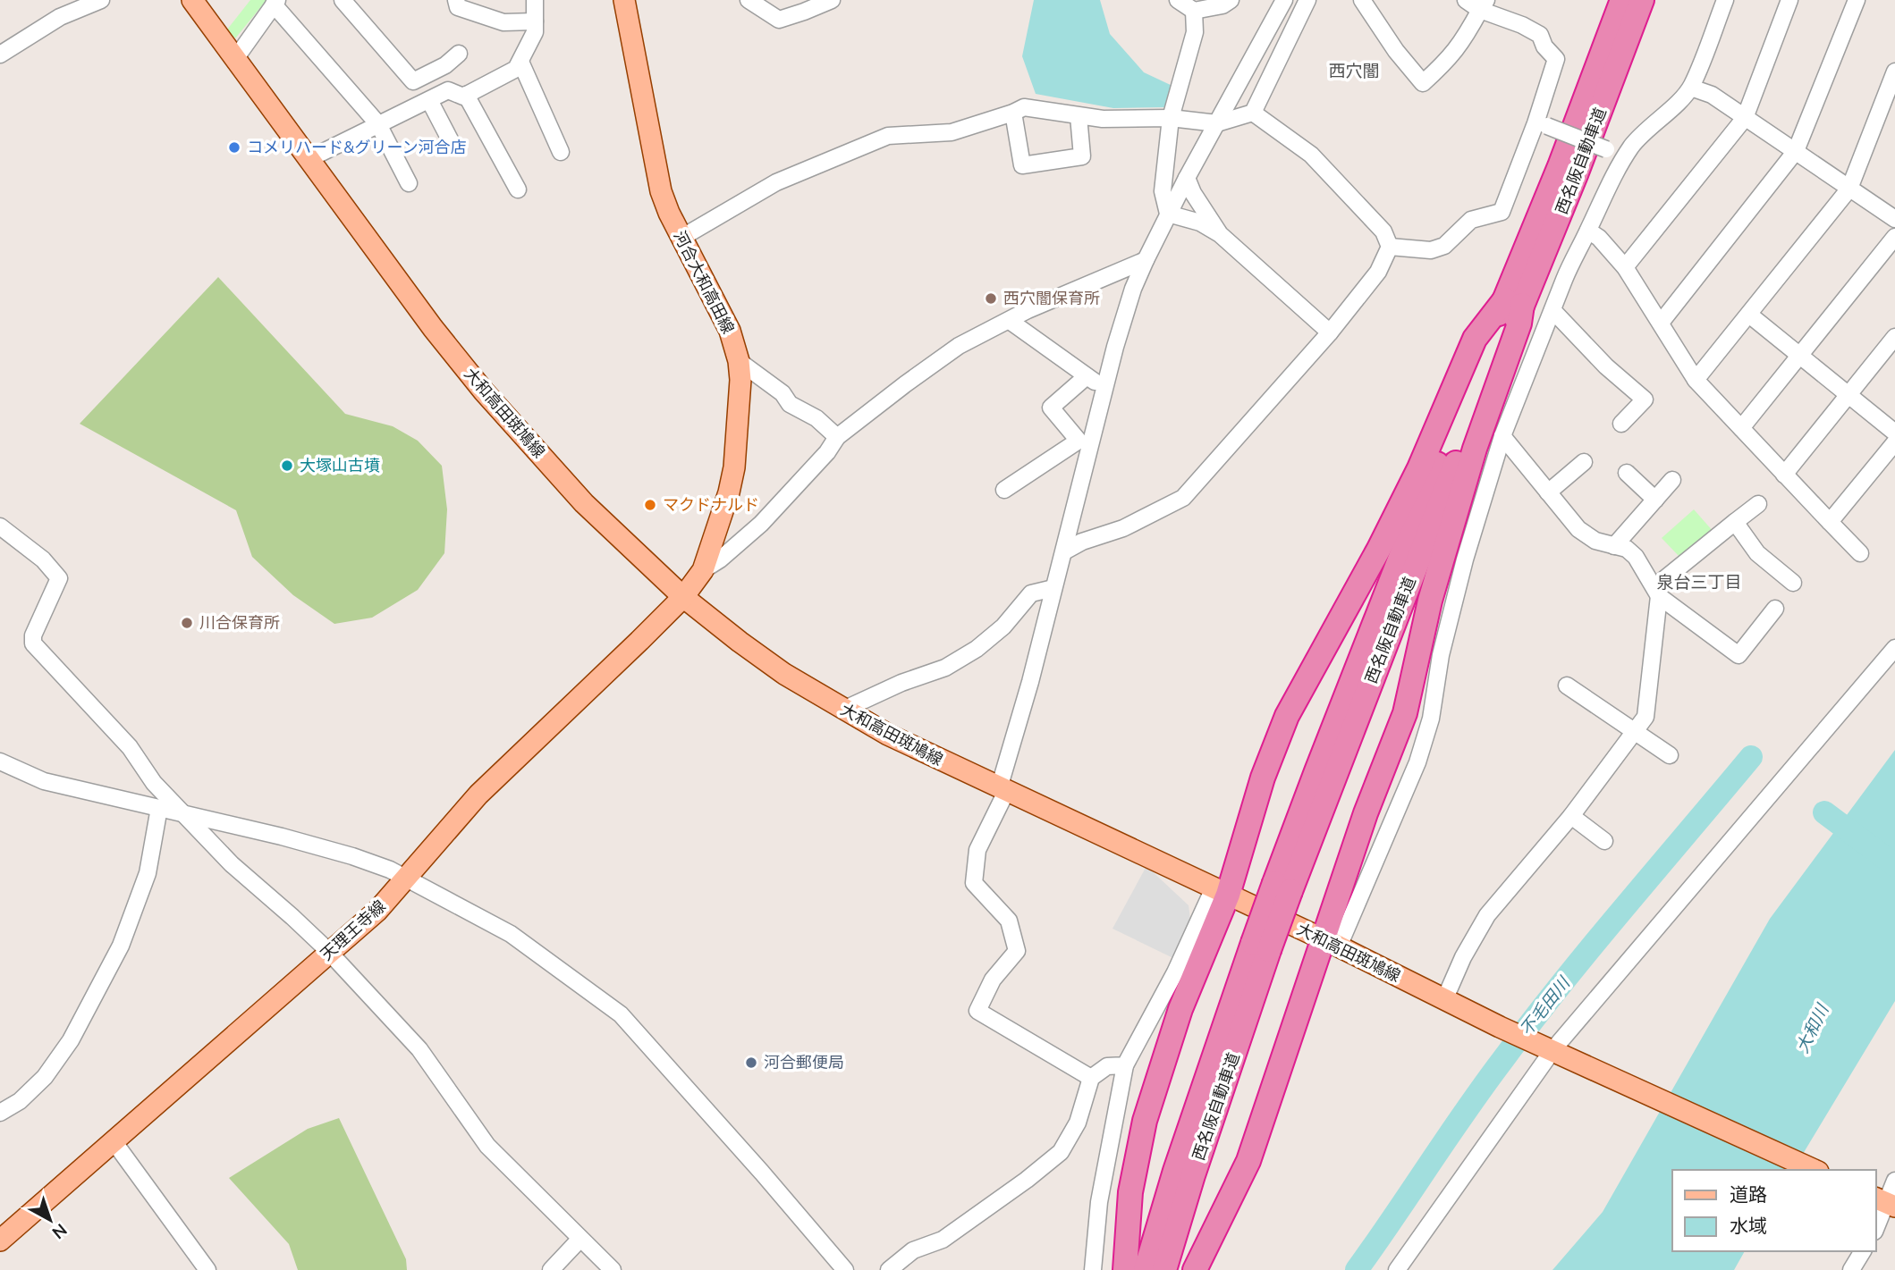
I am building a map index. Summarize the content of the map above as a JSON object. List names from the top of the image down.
{
  "streets": {
    "highway": ["西名阪自動車道"],
    "main road": ["河合大和高田線", "大和高田斑鳩線", "天理王寺線"]
  },
  "crossings": [
    ["河合大和高田線", "大和高田斑鳩線"],
    ["河合大和高田線", "天理王寺線"],
    ["大和高田斑鳩線", "天理王寺線"]
  ],
  "districts": ["西穴闇", "泉台三丁目"],
  "water": ["不毛田川", "大和川"],
  "places": [
    "コメリハード&グリーン河合店",
    "西穴闇保育所",
    "大塚山古墳",
    "マクドナルド",
    "川合保育所",
    "河合郵便局"
  ],
  "legend": ["道路", "水域"],
  "north": "bottom right"
}
